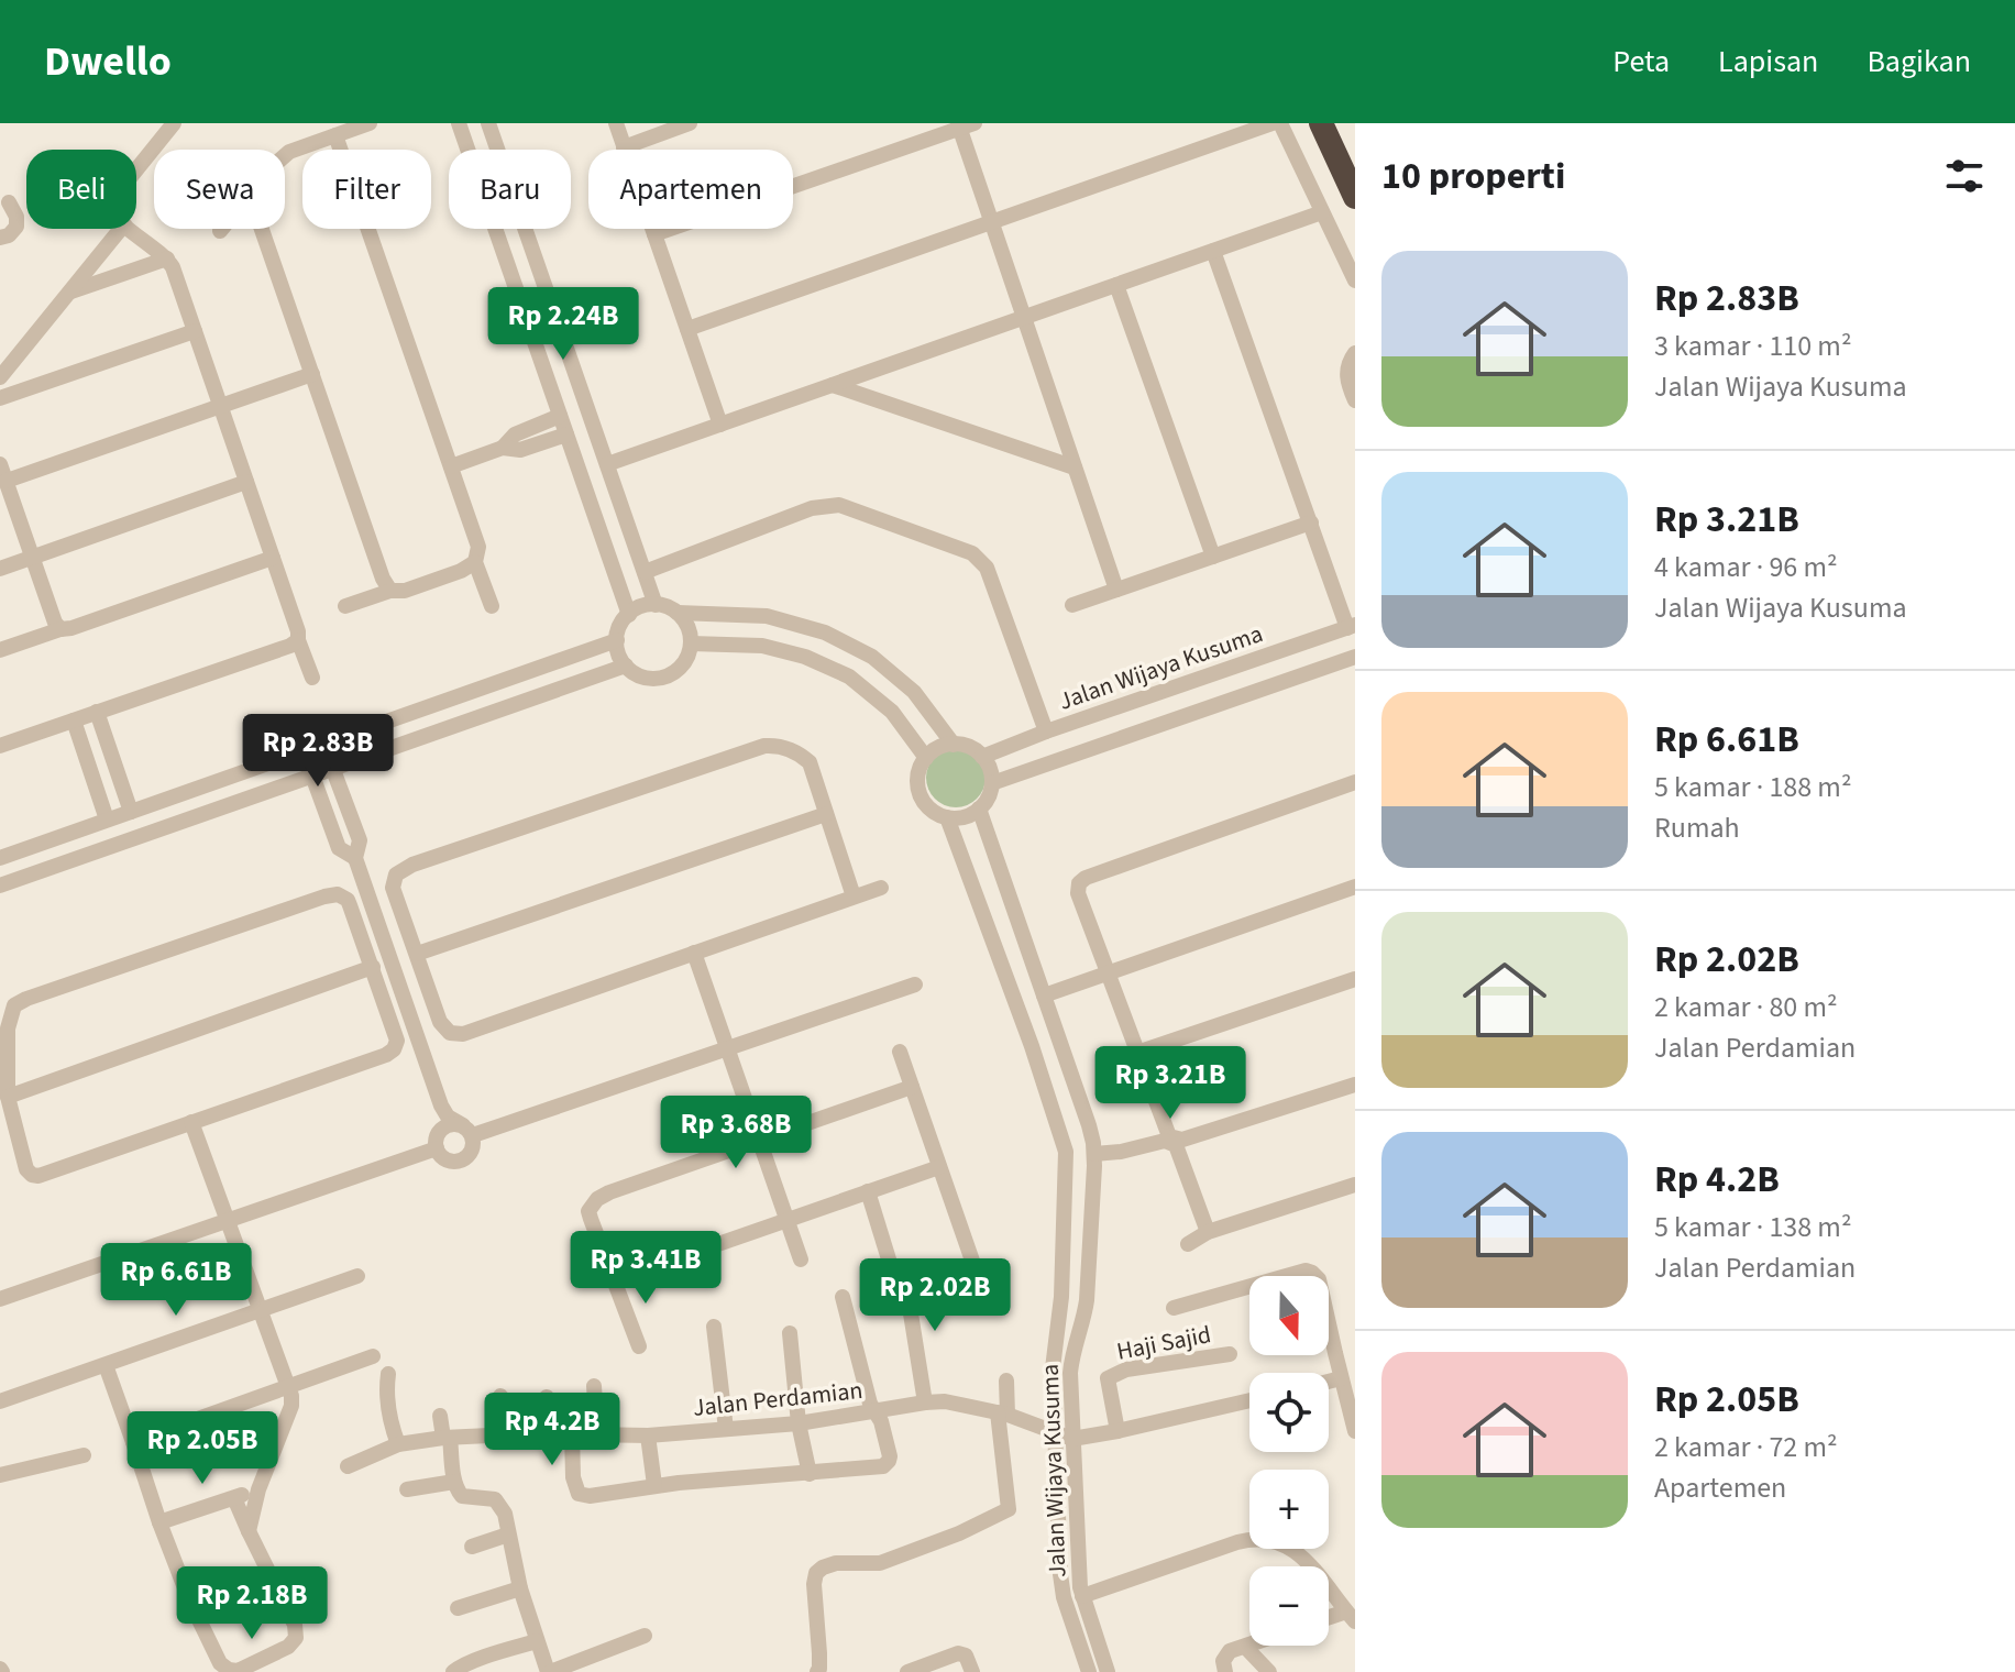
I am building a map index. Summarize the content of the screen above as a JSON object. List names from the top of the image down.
{
  "streets": {
    "street": ["Jalan Wijaya Kusuma", "Haji Sajid", "Jalan Perdamian"]
  },
  "crossings": [
    ["Jalan Wijaya Kusuma", "Jalan Perdamian"]
  ],
  "north": "bottom",
  "page": {
    "header": "Dwello",
    "nav": ["Peta", "Lapisan", "Bagikan"],
    "heading": "10 properti",
    "chip": [
      "Beli",
      "Sewa",
      "Filter",
      "Baru",
      "Apartemen"
    ],
    "list": [
      {
        "name": "Rp 2.83B",
        "note": "3 kamar · 110 m² · Jalan Wijaya Kusuma"
      },
      {
        "name": "Rp 3.21B",
        "note": "4 kamar · 96 m² · Jalan Wijaya Kusuma"
      },
      {
        "name": "Rp 6.61B",
        "note": "5 kamar · 188 m² · Rumah"
      },
      {
        "name": "Rp 2.02B",
        "note": "2 kamar · 80 m² · Jalan Perdamian"
      },
      {
        "name": "Rp 4.2B",
        "note": "5 kamar · 138 m² · Jalan Perdamian"
      },
      {
        "name": "Rp 2.05B",
        "note": "2 kamar · 72 m² · Apartemen"
      }
    ],
    "price": [
      "Rp 2.24B",
      "Rp 2.83B",
      "Rp 3.21B",
      "Rp 3.68B",
      "Rp 3.41B",
      "Rp 6.61B",
      "Rp 2.02B",
      "Rp 4.2B",
      "Rp 2.05B",
      "Rp 2.18B"
    ],
    "map_buttons": ["+", "−"]
  }
}
